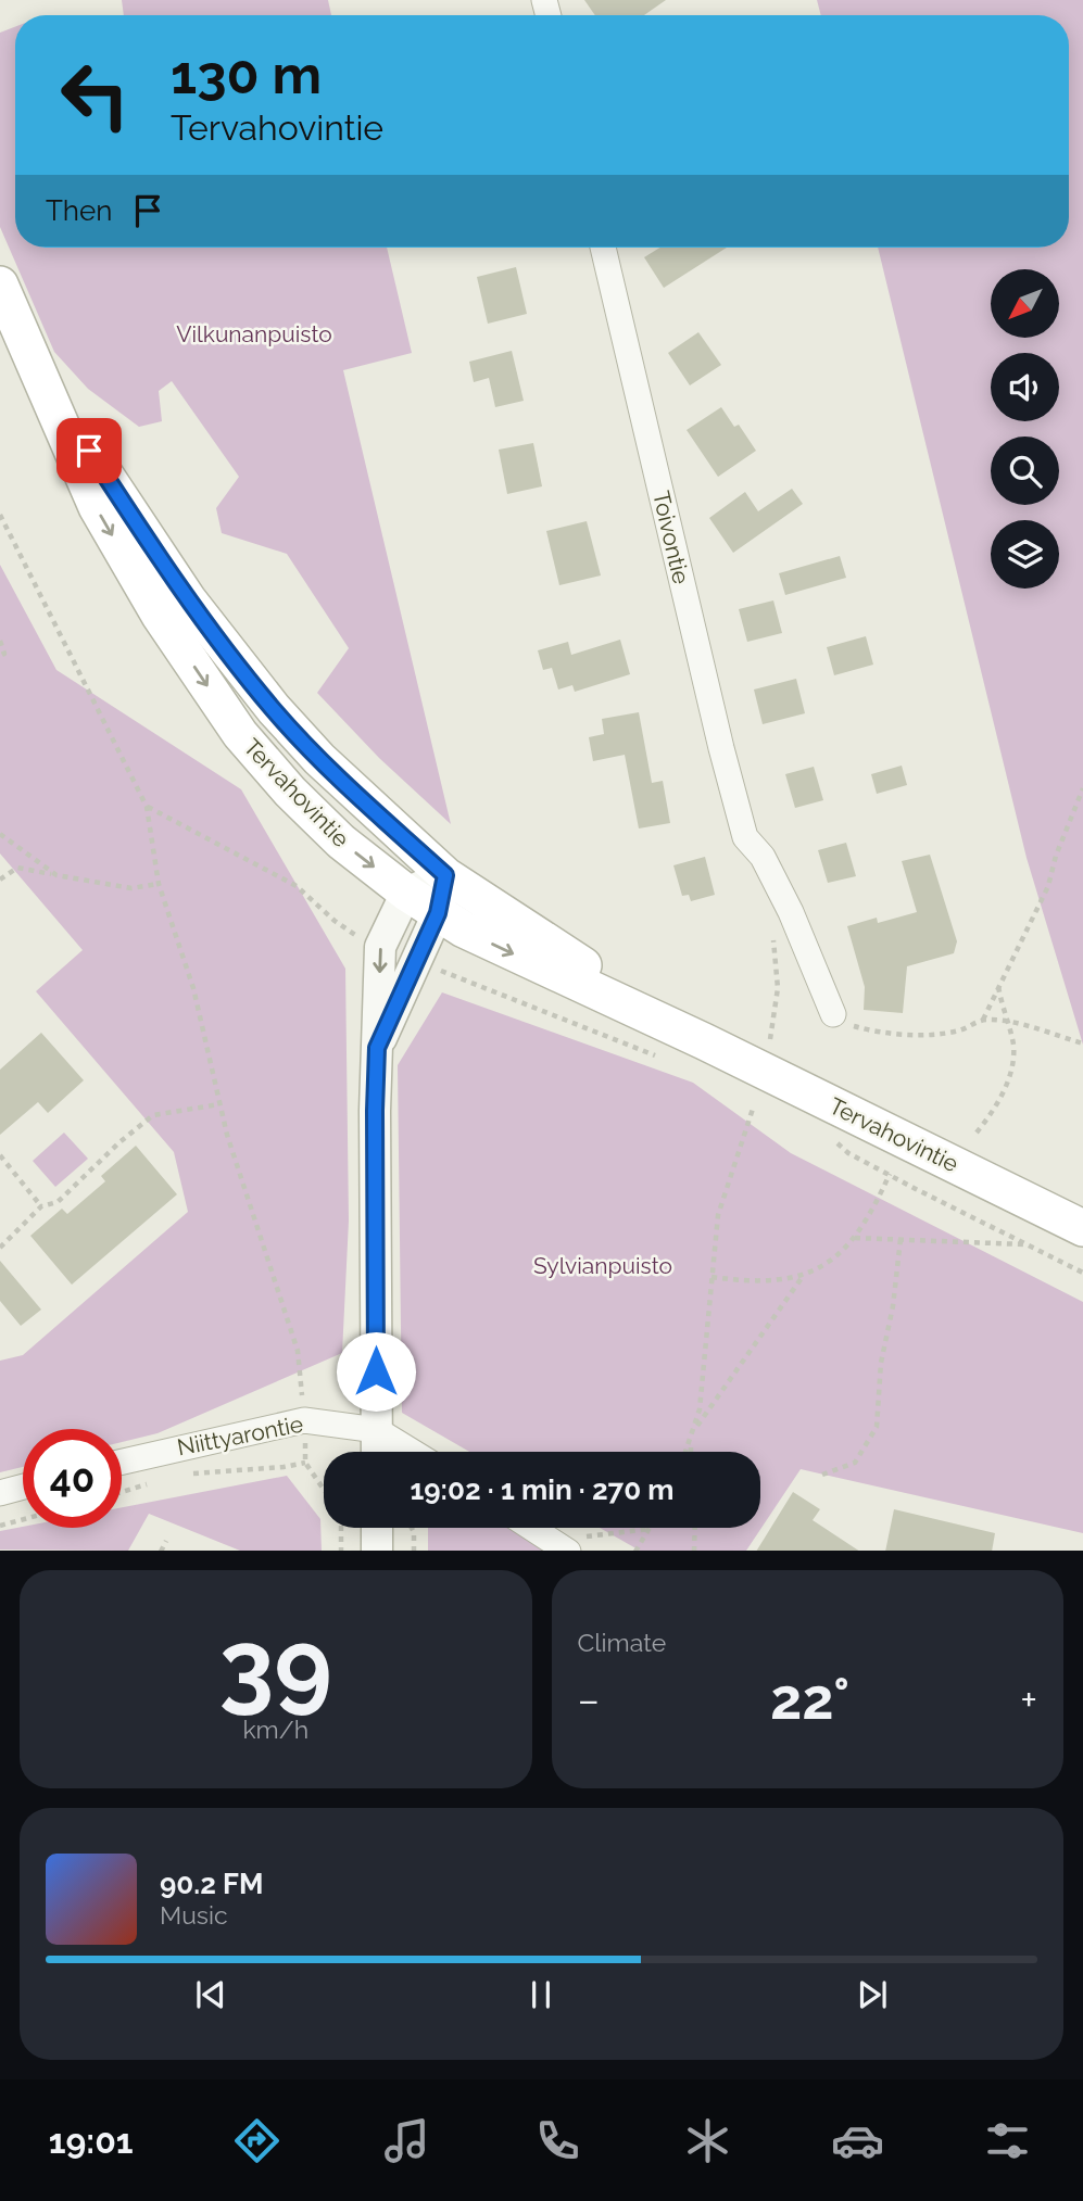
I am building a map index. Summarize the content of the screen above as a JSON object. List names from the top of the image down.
{
  "streets": {
    "main road": ["Tervahovintie"],
    "street": ["Toivontie", "Niittyarontie"]
  },
  "parks": ["Vilkunanpuisto", "Sylvianpuisto"],
  "north": "bottom left",
  "page": {
    "turn": ["130 m", "Tervahovintie"],
    "then": "Then",
    "limit": "40",
    "trip": "19:02 · 1 min · 270 m",
    "tile": [
      ["39", "km/h"],
      "Climate"
    ],
    "heat": ["−", "22°", "+"],
    "song": ["90.2 FM", "Music"],
    "tabs": "19:01"
  }
}
